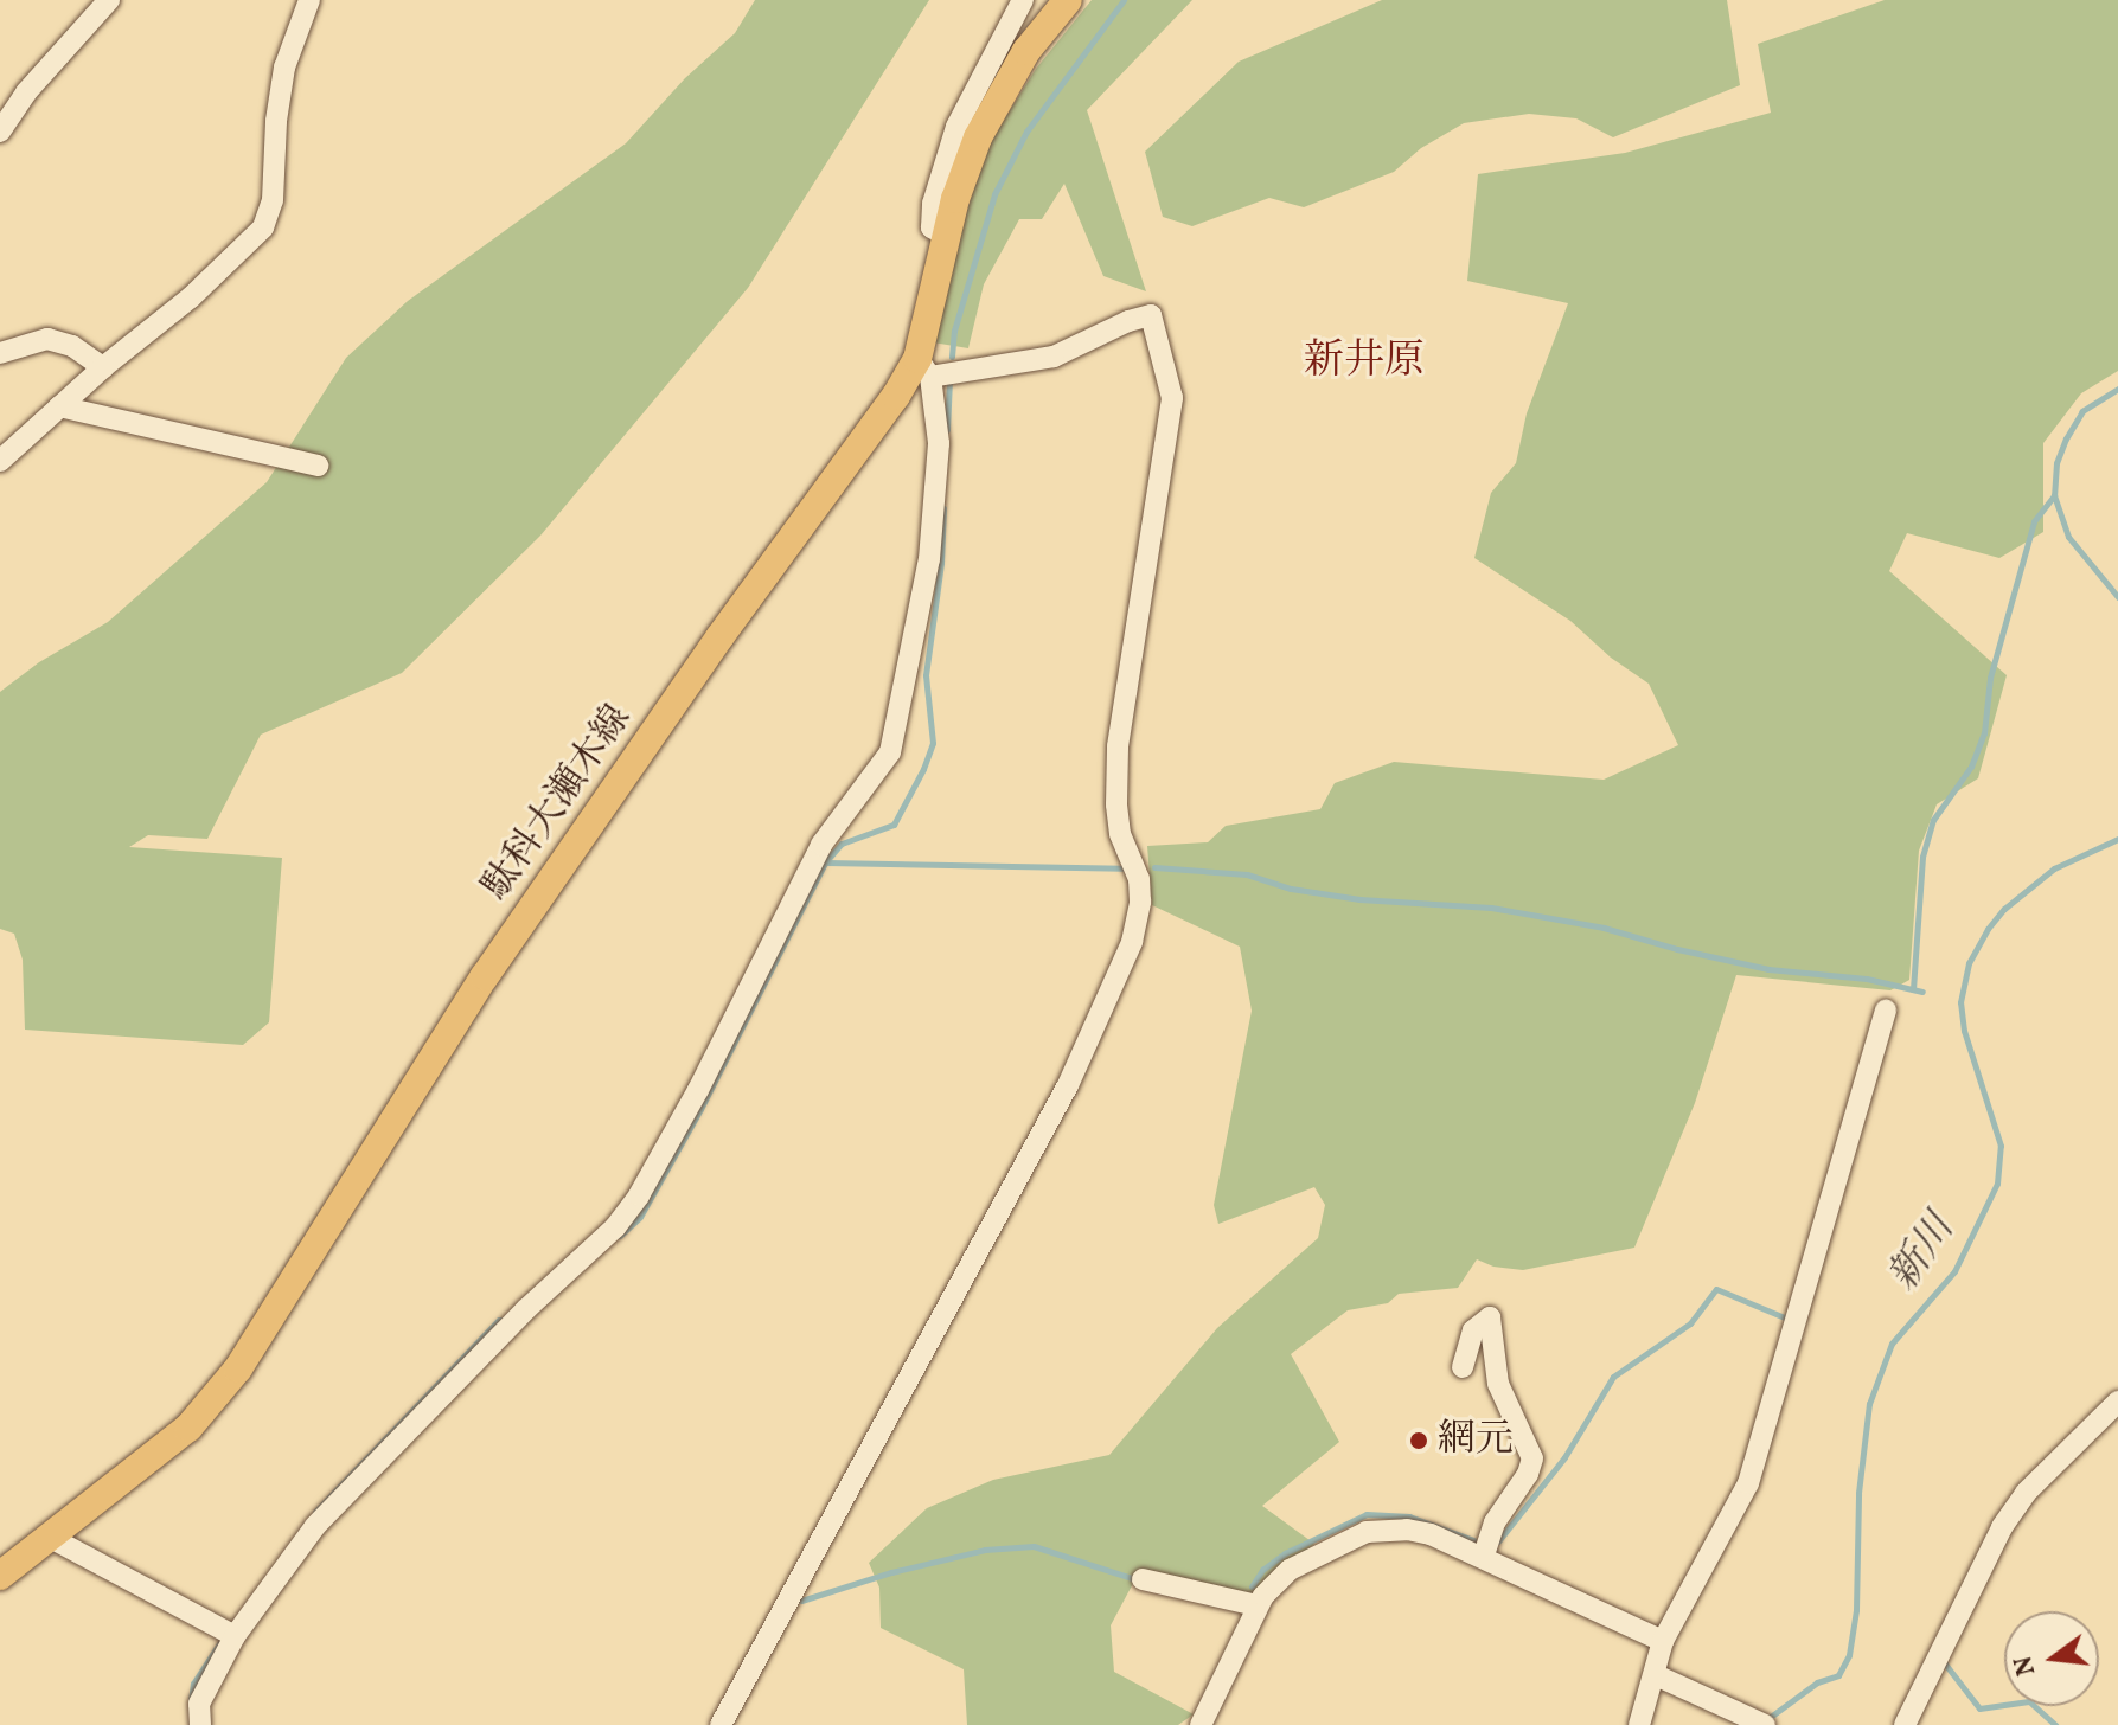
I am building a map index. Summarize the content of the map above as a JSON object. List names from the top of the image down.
{
  "streets": {
    "main road": ["駄科大瀬木線"]
  },
  "districts": ["新井原"],
  "water": ["新川"],
  "places": ["網元"],
  "north": "left"
}
